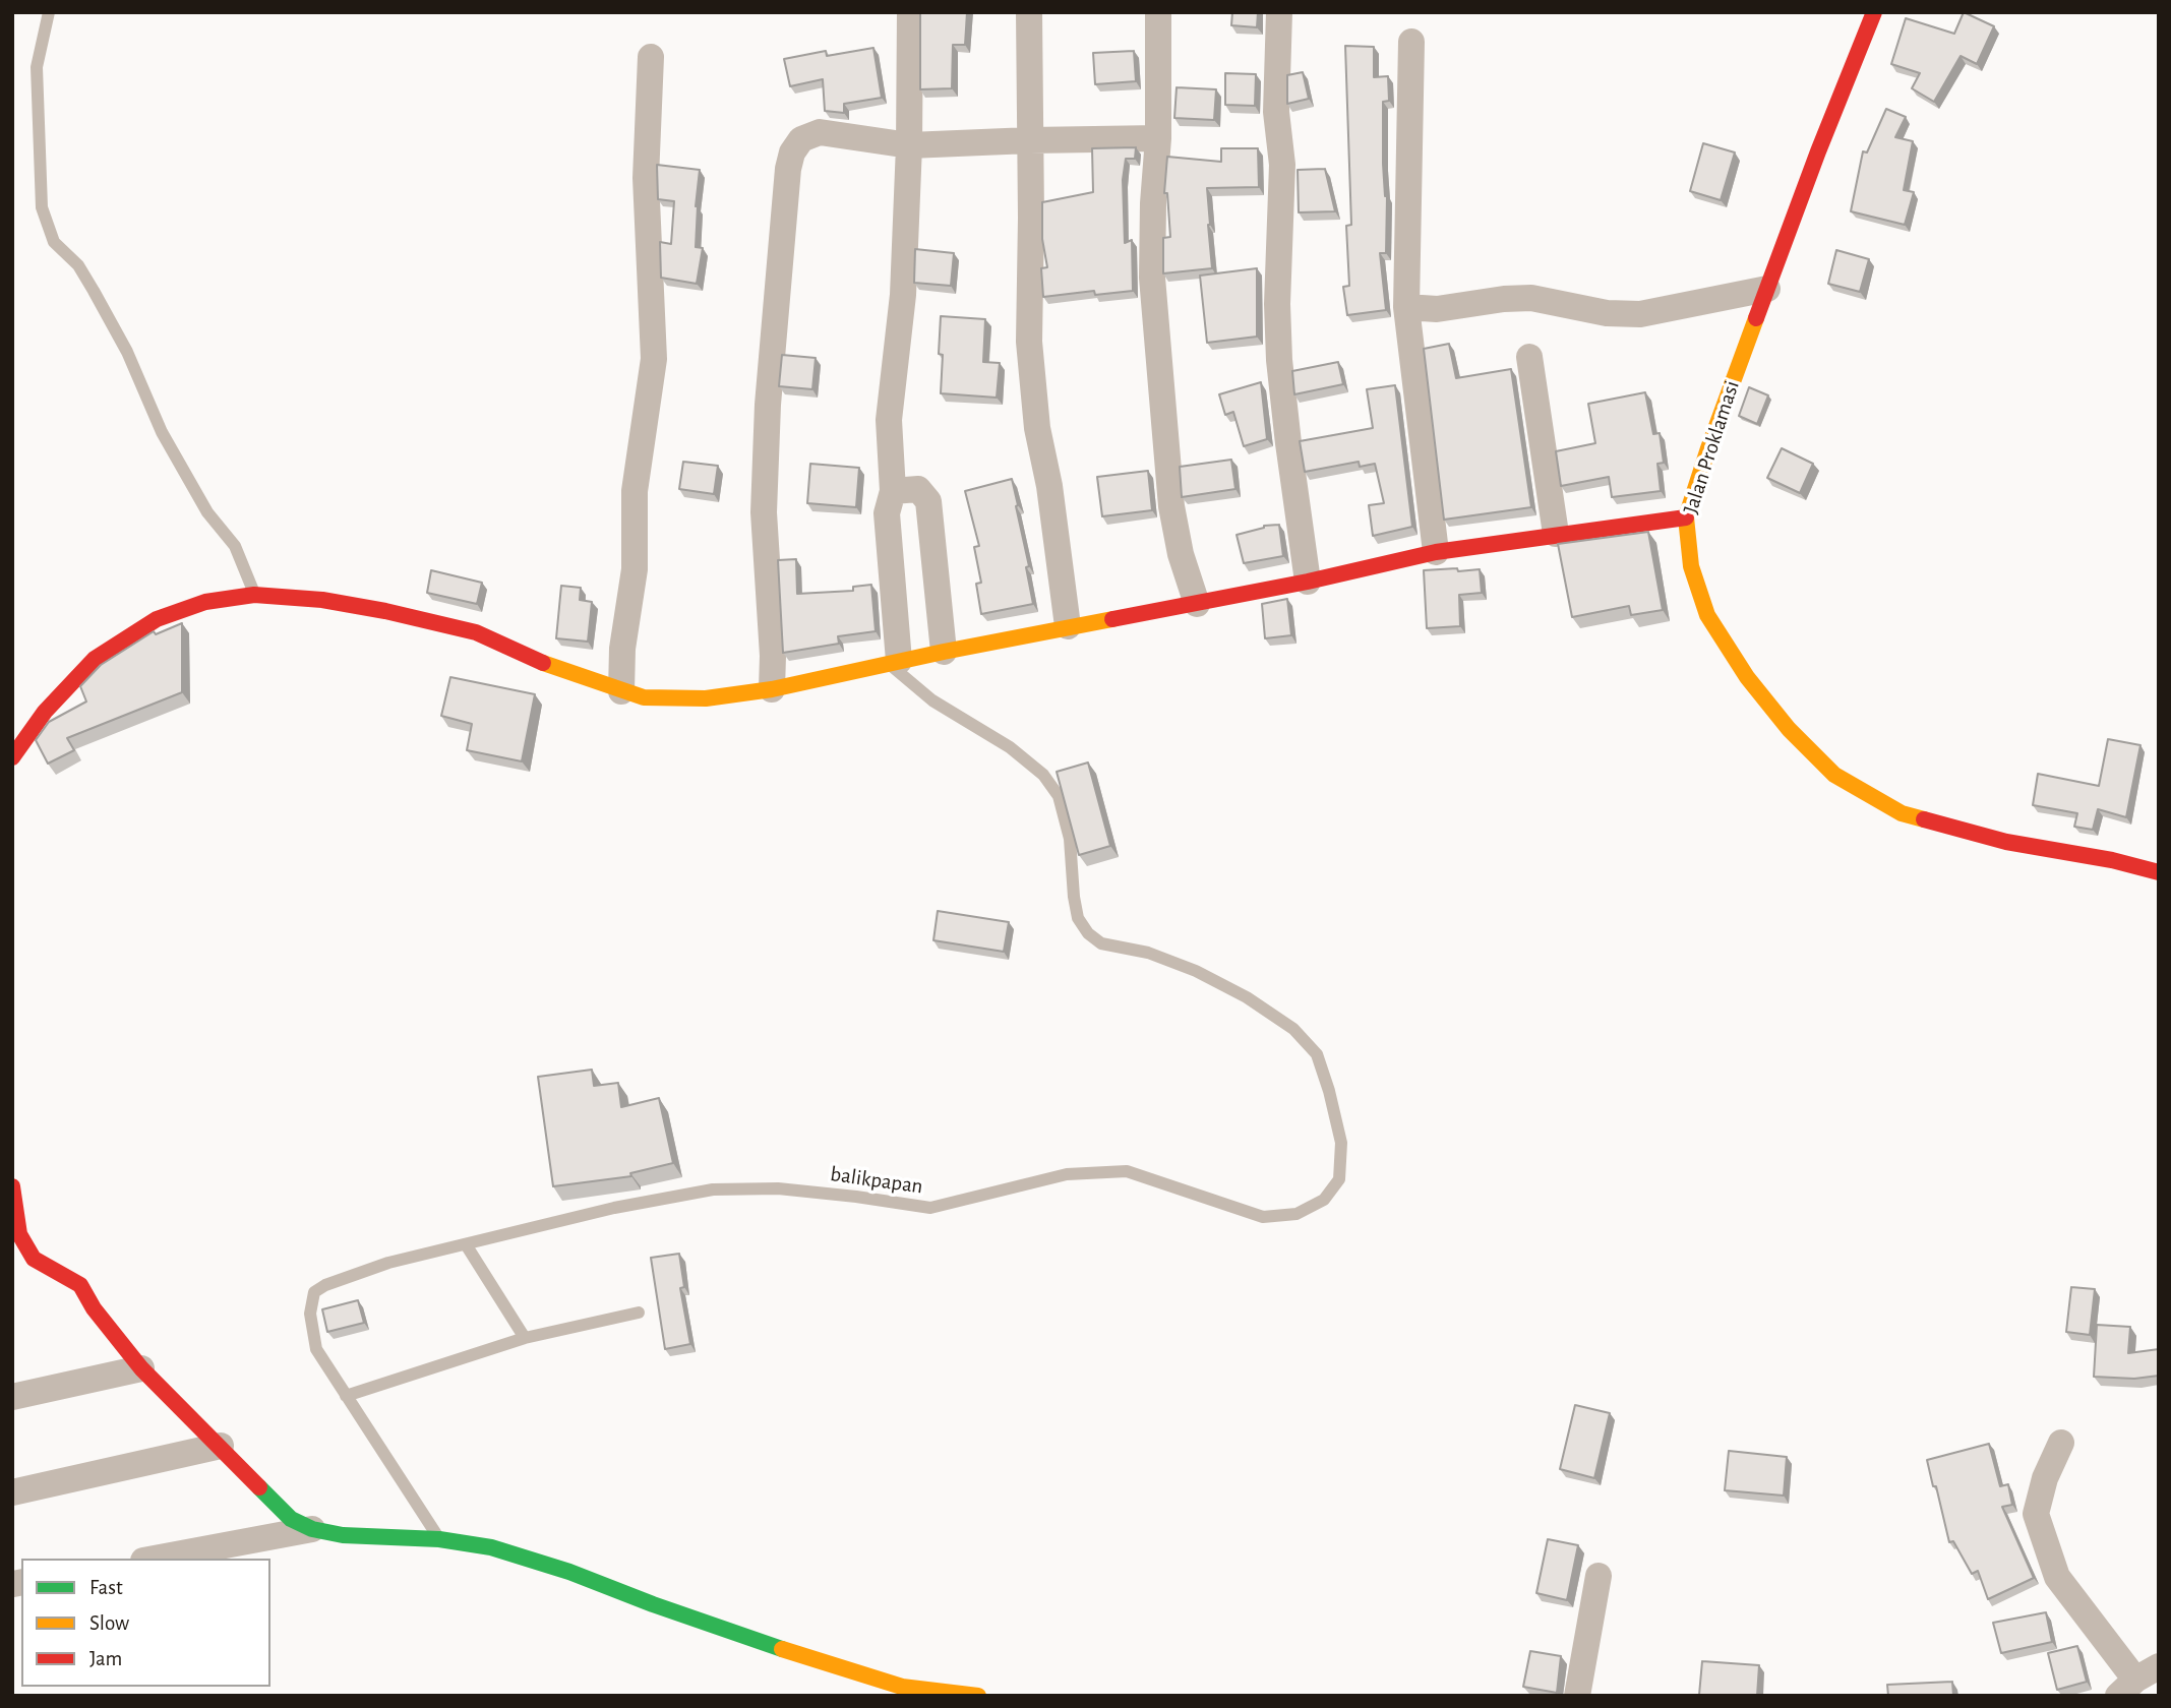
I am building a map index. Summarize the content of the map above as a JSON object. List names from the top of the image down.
{
  "streets": {
    "street": ["Jalan Proklamasi"],
    "lane": ["balikpapan"]
  },
  "legend": ["Fast", "Slow", "Jam"]
}
